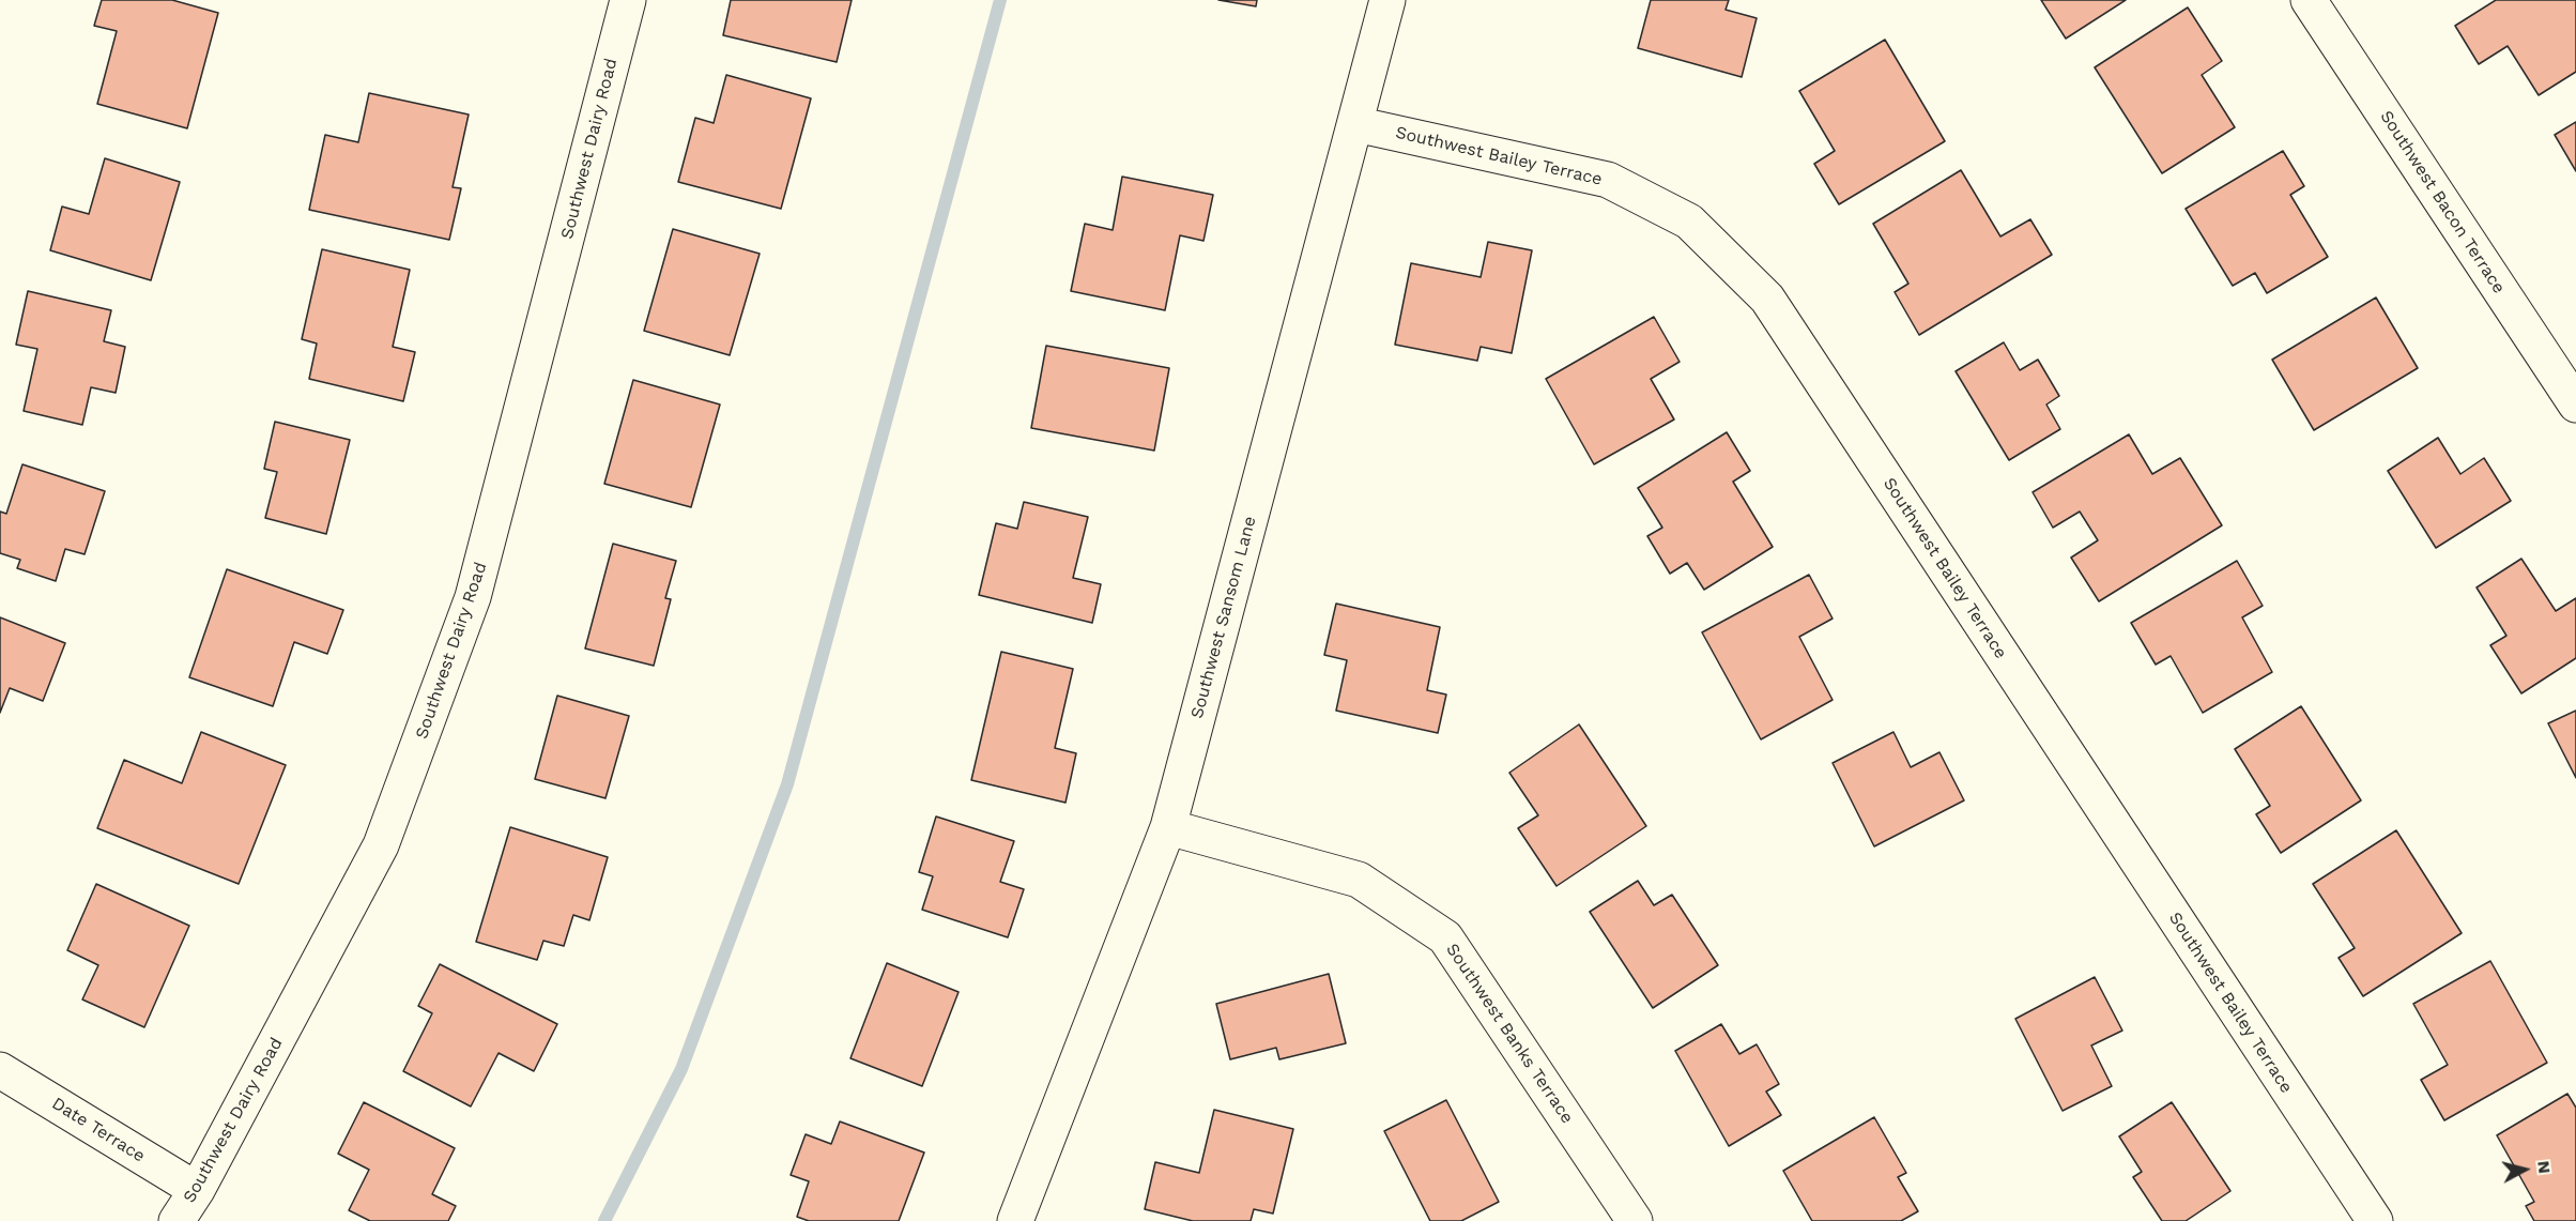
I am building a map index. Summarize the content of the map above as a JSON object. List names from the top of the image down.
{
  "streets": {
    "street": [
      "Southwest Dairy Road",
      "Southwest Bailey Terrace",
      "Southwest Bacon Terrace",
      "Southwest Sansom Lane",
      "Southwest Banks Terrace",
      "Date Terrace"
    ]
  },
  "crossings": [
    ["Southwest Dairy Road", "Date Terrace"],
    ["Southwest Bailey Terrace", "Southwest Sansom Lane"],
    ["Southwest Sansom Lane", "Southwest Banks Terrace"]
  ],
  "north": "right"
}
